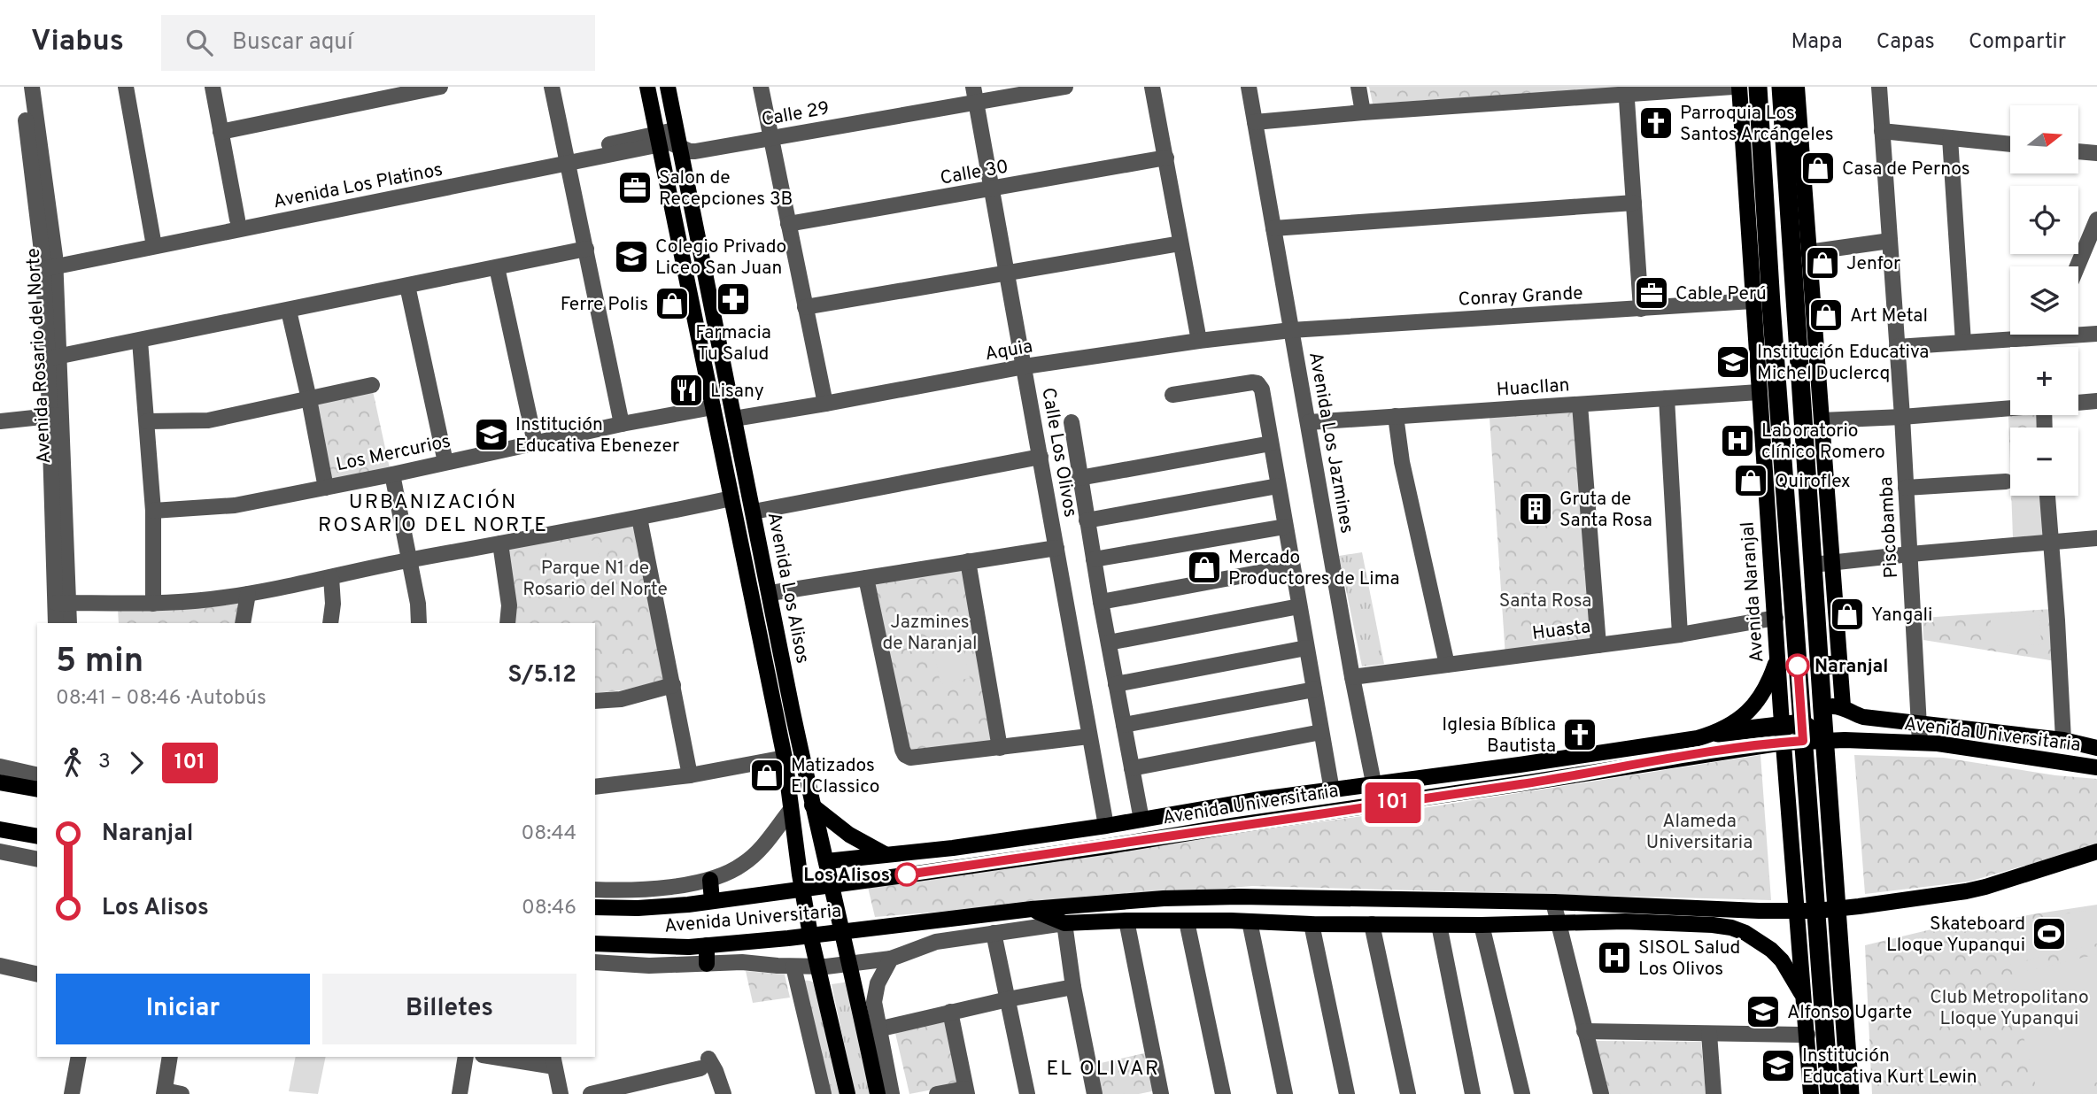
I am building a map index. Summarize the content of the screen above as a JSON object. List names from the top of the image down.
{
  "streets": {
    "highway": ["Avenida Naranjal"],
    "main road": ["Avenida Los Alisos", "Avenida Universitaria"],
    "street": [
      "Calle 29",
      "Calle 30",
      "Avenida Los Platinos",
      "Conray Grande",
      "Aquia",
      "Avenida Rosario del Norte",
      "Huacllan",
      "Avenida Los Jazmines",
      "Los Mercurios",
      "Calle Los Olivos",
      "Piscobamba",
      "Huasta"
    ]
  },
  "crossings": [
    ["Calle 29", "Avenida Los Platinos"],
    ["Calle 29", "Calle Los Olivos"],
    ["Calle 29", "Avenida Los Alisos"],
    ["Calle 30", "Calle Los Olivos"],
    ["Avenida Los Platinos", "Avenida Rosario del Norte"],
    ["Avenida Los Platinos", "Avenida Los Alisos"],
    ["Conray Grande", "Aquia"],
    ["Conray Grande", "Avenida Los Jazmines"],
    ["Conray Grande", "Avenida Naranjal"],
    ["Aquia", "Avenida Los Jazmines"],
    ["Aquia", "Calle Los Olivos"],
    ["Aquia", "Avenida Los Alisos"],
    ["Huacllan", "Avenida Los Jazmines"],
    ["Huacllan", "Avenida Naranjal"],
    ["Avenida Los Jazmines", "Huasta"],
    ["Avenida Los Jazmines", "Avenida Universitaria"],
    ["Los Mercurios", "Avenida Los Alisos"],
    ["Calle Los Olivos", "Avenida Universitaria"],
    ["Piscobamba", "Avenida Universitaria"],
    ["Avenida Los Alisos", "Avenida Universitaria"],
    ["Avenida Naranjal", "Huasta"],
    ["Avenida Naranjal", "Avenida Universitaria"]
  ],
  "districts": ["URBANIZACIÓN ROSARIO DEL NORTE", "EL OLIVAR"],
  "parks": [
    "Parque N1 de Rosario del Norte",
    "Santa Rosa",
    "Jazmines de Naranjal",
    "Alameda Universitaria",
    "Club Metropolitano Lloque Yupanqui"
  ],
  "places": {
    "church": ["Parroquia Los Santos Arcángeles", "Iglesia Bíblica Bautista"],
    "shop": [
      "Casa de Pernos",
      "Jenfor",
      "Ferre Polis",
      "Art Metal",
      "Quiroflex",
      "Mercado Productores de Lima",
      "Yangali",
      "Matizados El Classico"
    ],
    "office": ["Salon de Recepciones 3B", "Cable Perú"],
    "school or university": [
      "Colegio Privado Liceo San Juan",
      "Institución Educativa Michel Duclercq",
      "Institución Educativa Ebenezer",
      "Alfonso Ugarte",
      "Institución Educativa Kurt Lewin"
    ],
    "pharmacy": ["Farmacia Tu Salud"],
    "restaurant": ["Lisany"],
    "hospital": ["Laboratorio clínico Romero", "SISOL Salud Los Olivos"],
    "building": ["Gruta de Santa Rosa"],
    "other": ["Naranjal", "Los Alisos"],
    "sports": ["Skateboard Lloque Yupanqui"]
  },
  "lines": ["bus line 101"],
  "north": "right",
  "page": {
    "header": "Viabus",
    "search": "Buscar aquí",
    "nav": ["Mapa", "Capas", "Compartir"],
    "on_map": "101",
    "map_buttons": ["+", "−"],
    "heading": ["5 min", "08:41 – 08:46 · Autobús", "S/5.12"],
    "legs": ["3", "101"],
    "list": [
      {
        "name": "Naranjal",
        "value": "08:44"
      },
      {
        "name": "Los Alisos",
        "value": "08:46"
      }
    ],
    "buttons": ["Iniciar", "Billetes"]
  }
}
